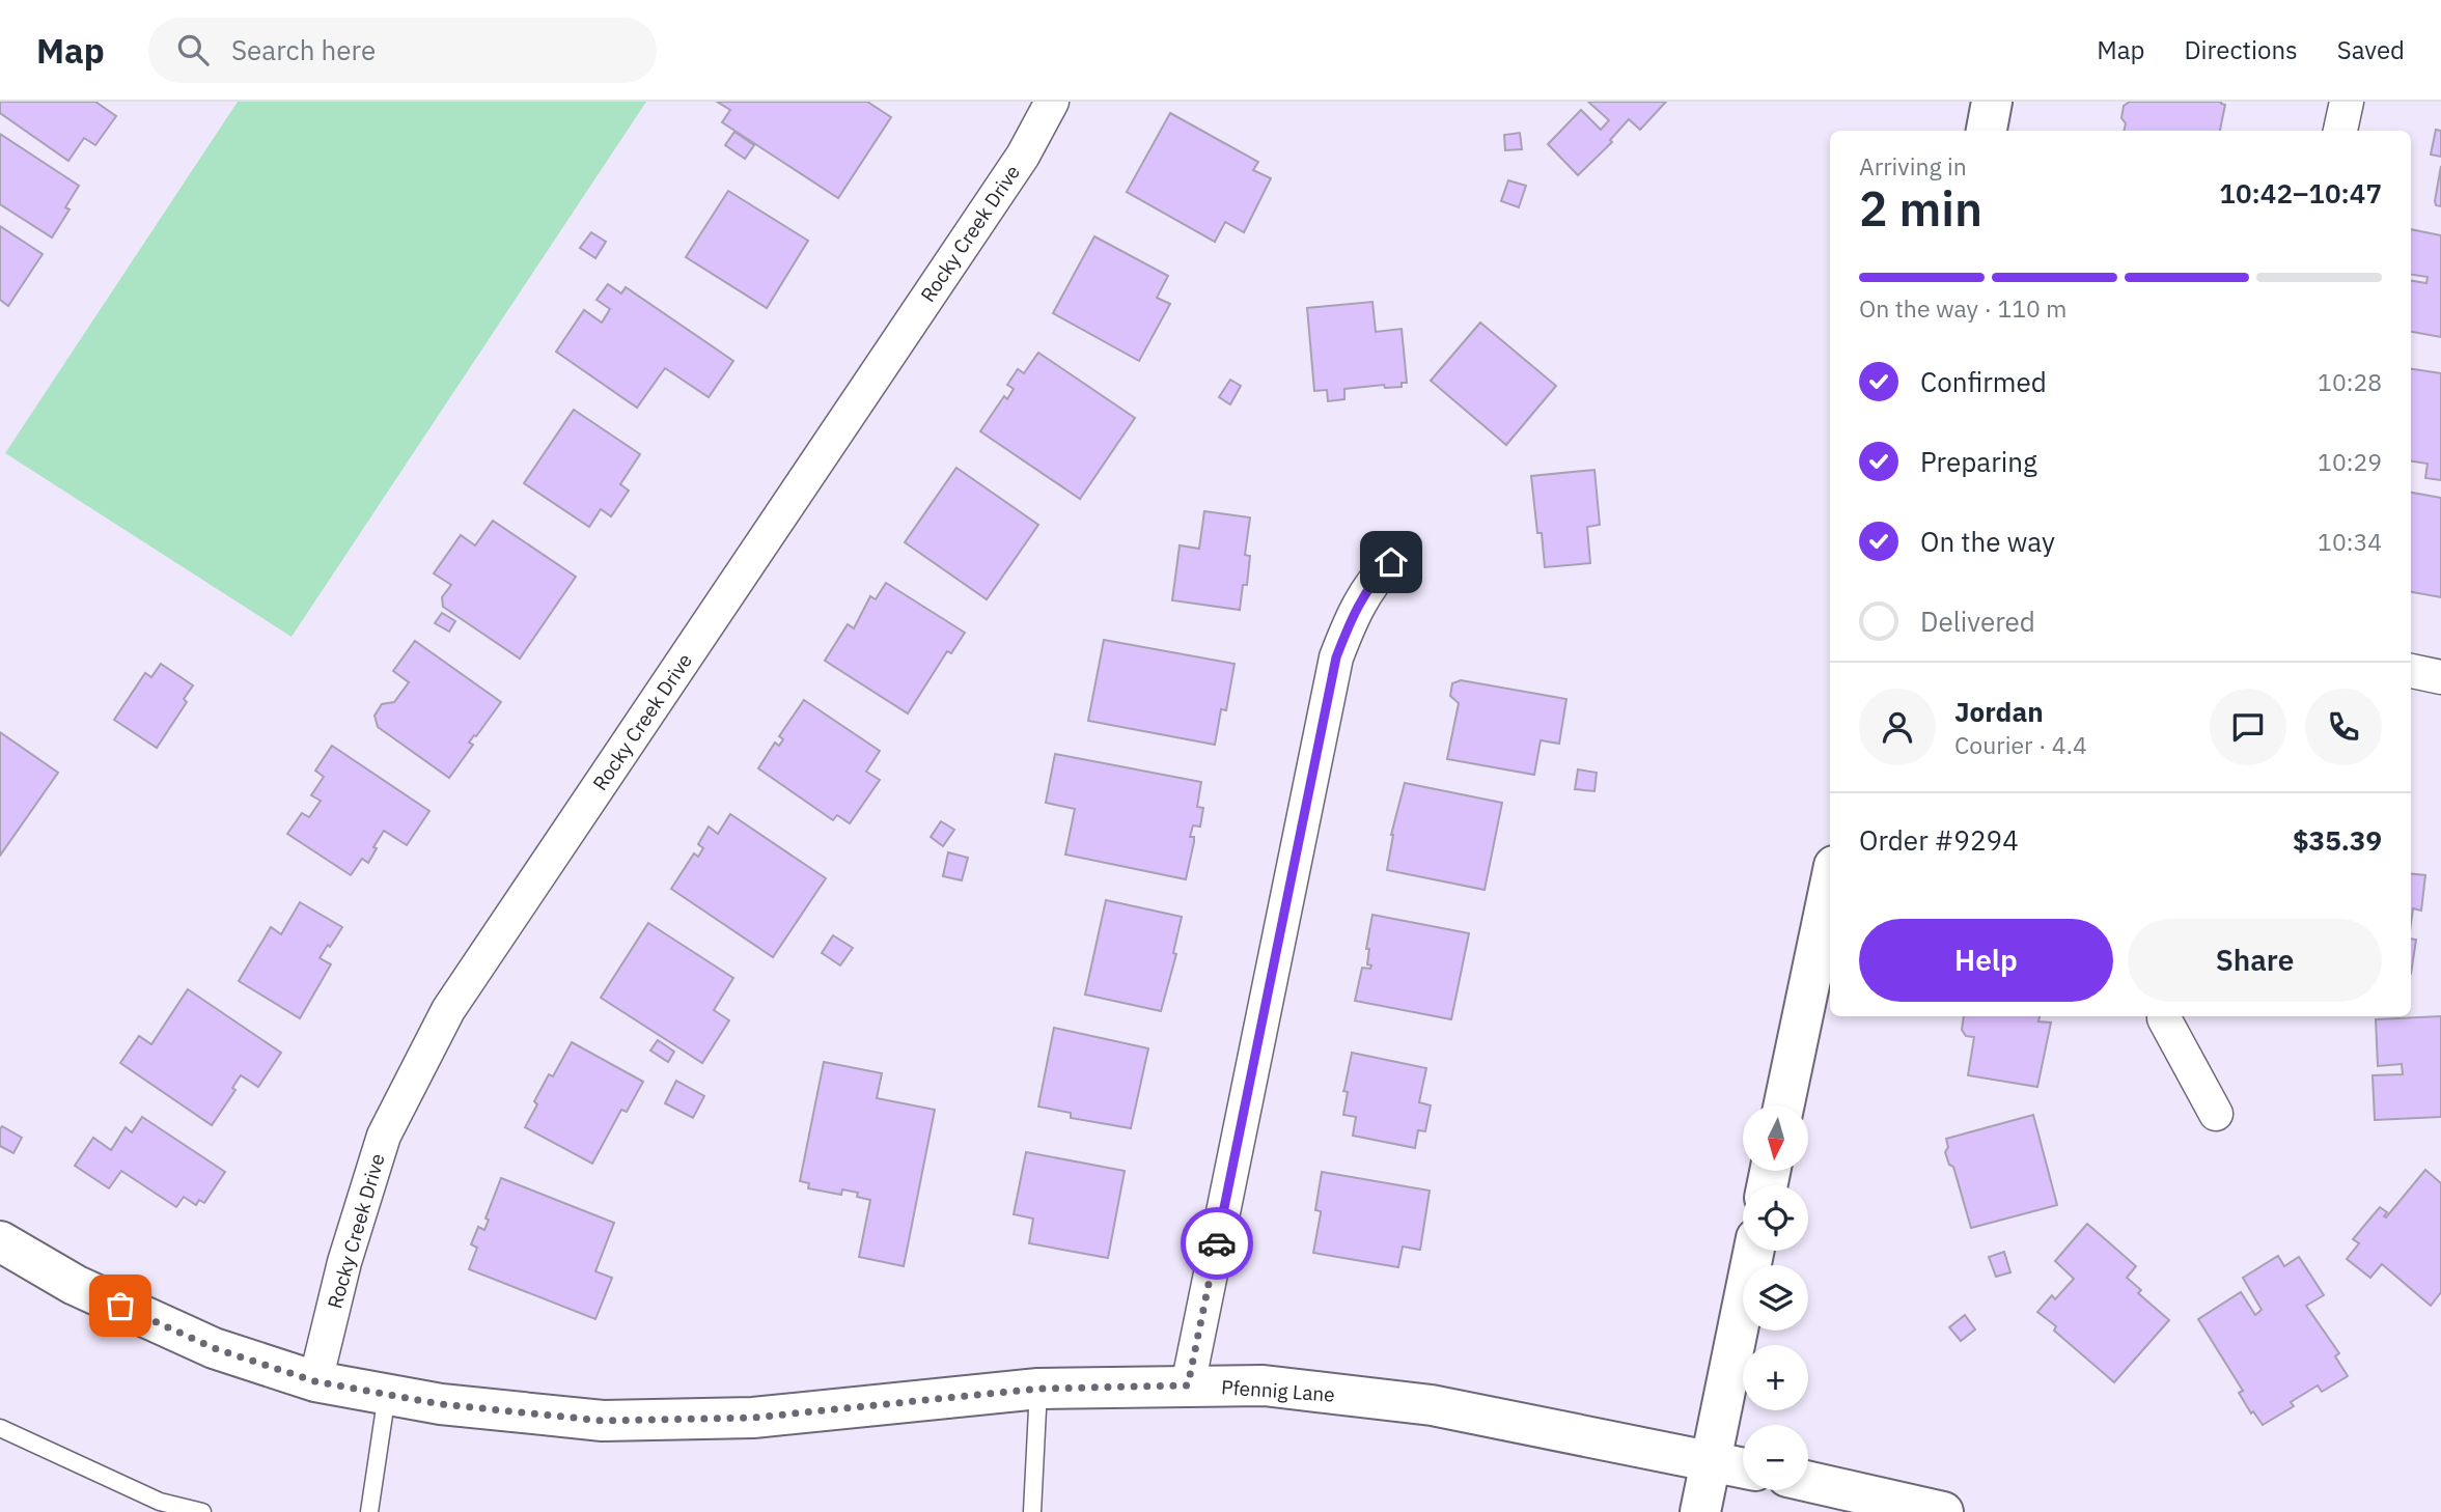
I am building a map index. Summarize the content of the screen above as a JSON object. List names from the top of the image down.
{
  "streets": {
    "street": ["Rocky Creek Drive", "Pfennig Lane"]
  },
  "crossings": [
    ["Rocky Creek Drive", "Pfennig Lane"]
  ],
  "north": "bottom",
  "page": {
    "header": "Map",
    "search": "Search here",
    "nav": ["Map", "Directions", "Saved"],
    "heading": ["2 min", "Arriving in", "10:42–10:47"],
    "panel": [
      "Jordan",
      "Courier · 4.4",
      "Order #9294",
      "$35.39"
    ],
    "bar": "On the way · 110 m",
    "list": [
      ["Confirmed", "10:28"],
      ["Preparing", "10:29"],
      ["On the way", "10:34"],
      "Delivered"
    ],
    "buttons": ["Help", "Share"],
    "map_buttons": ["+", "−"]
  }
}
